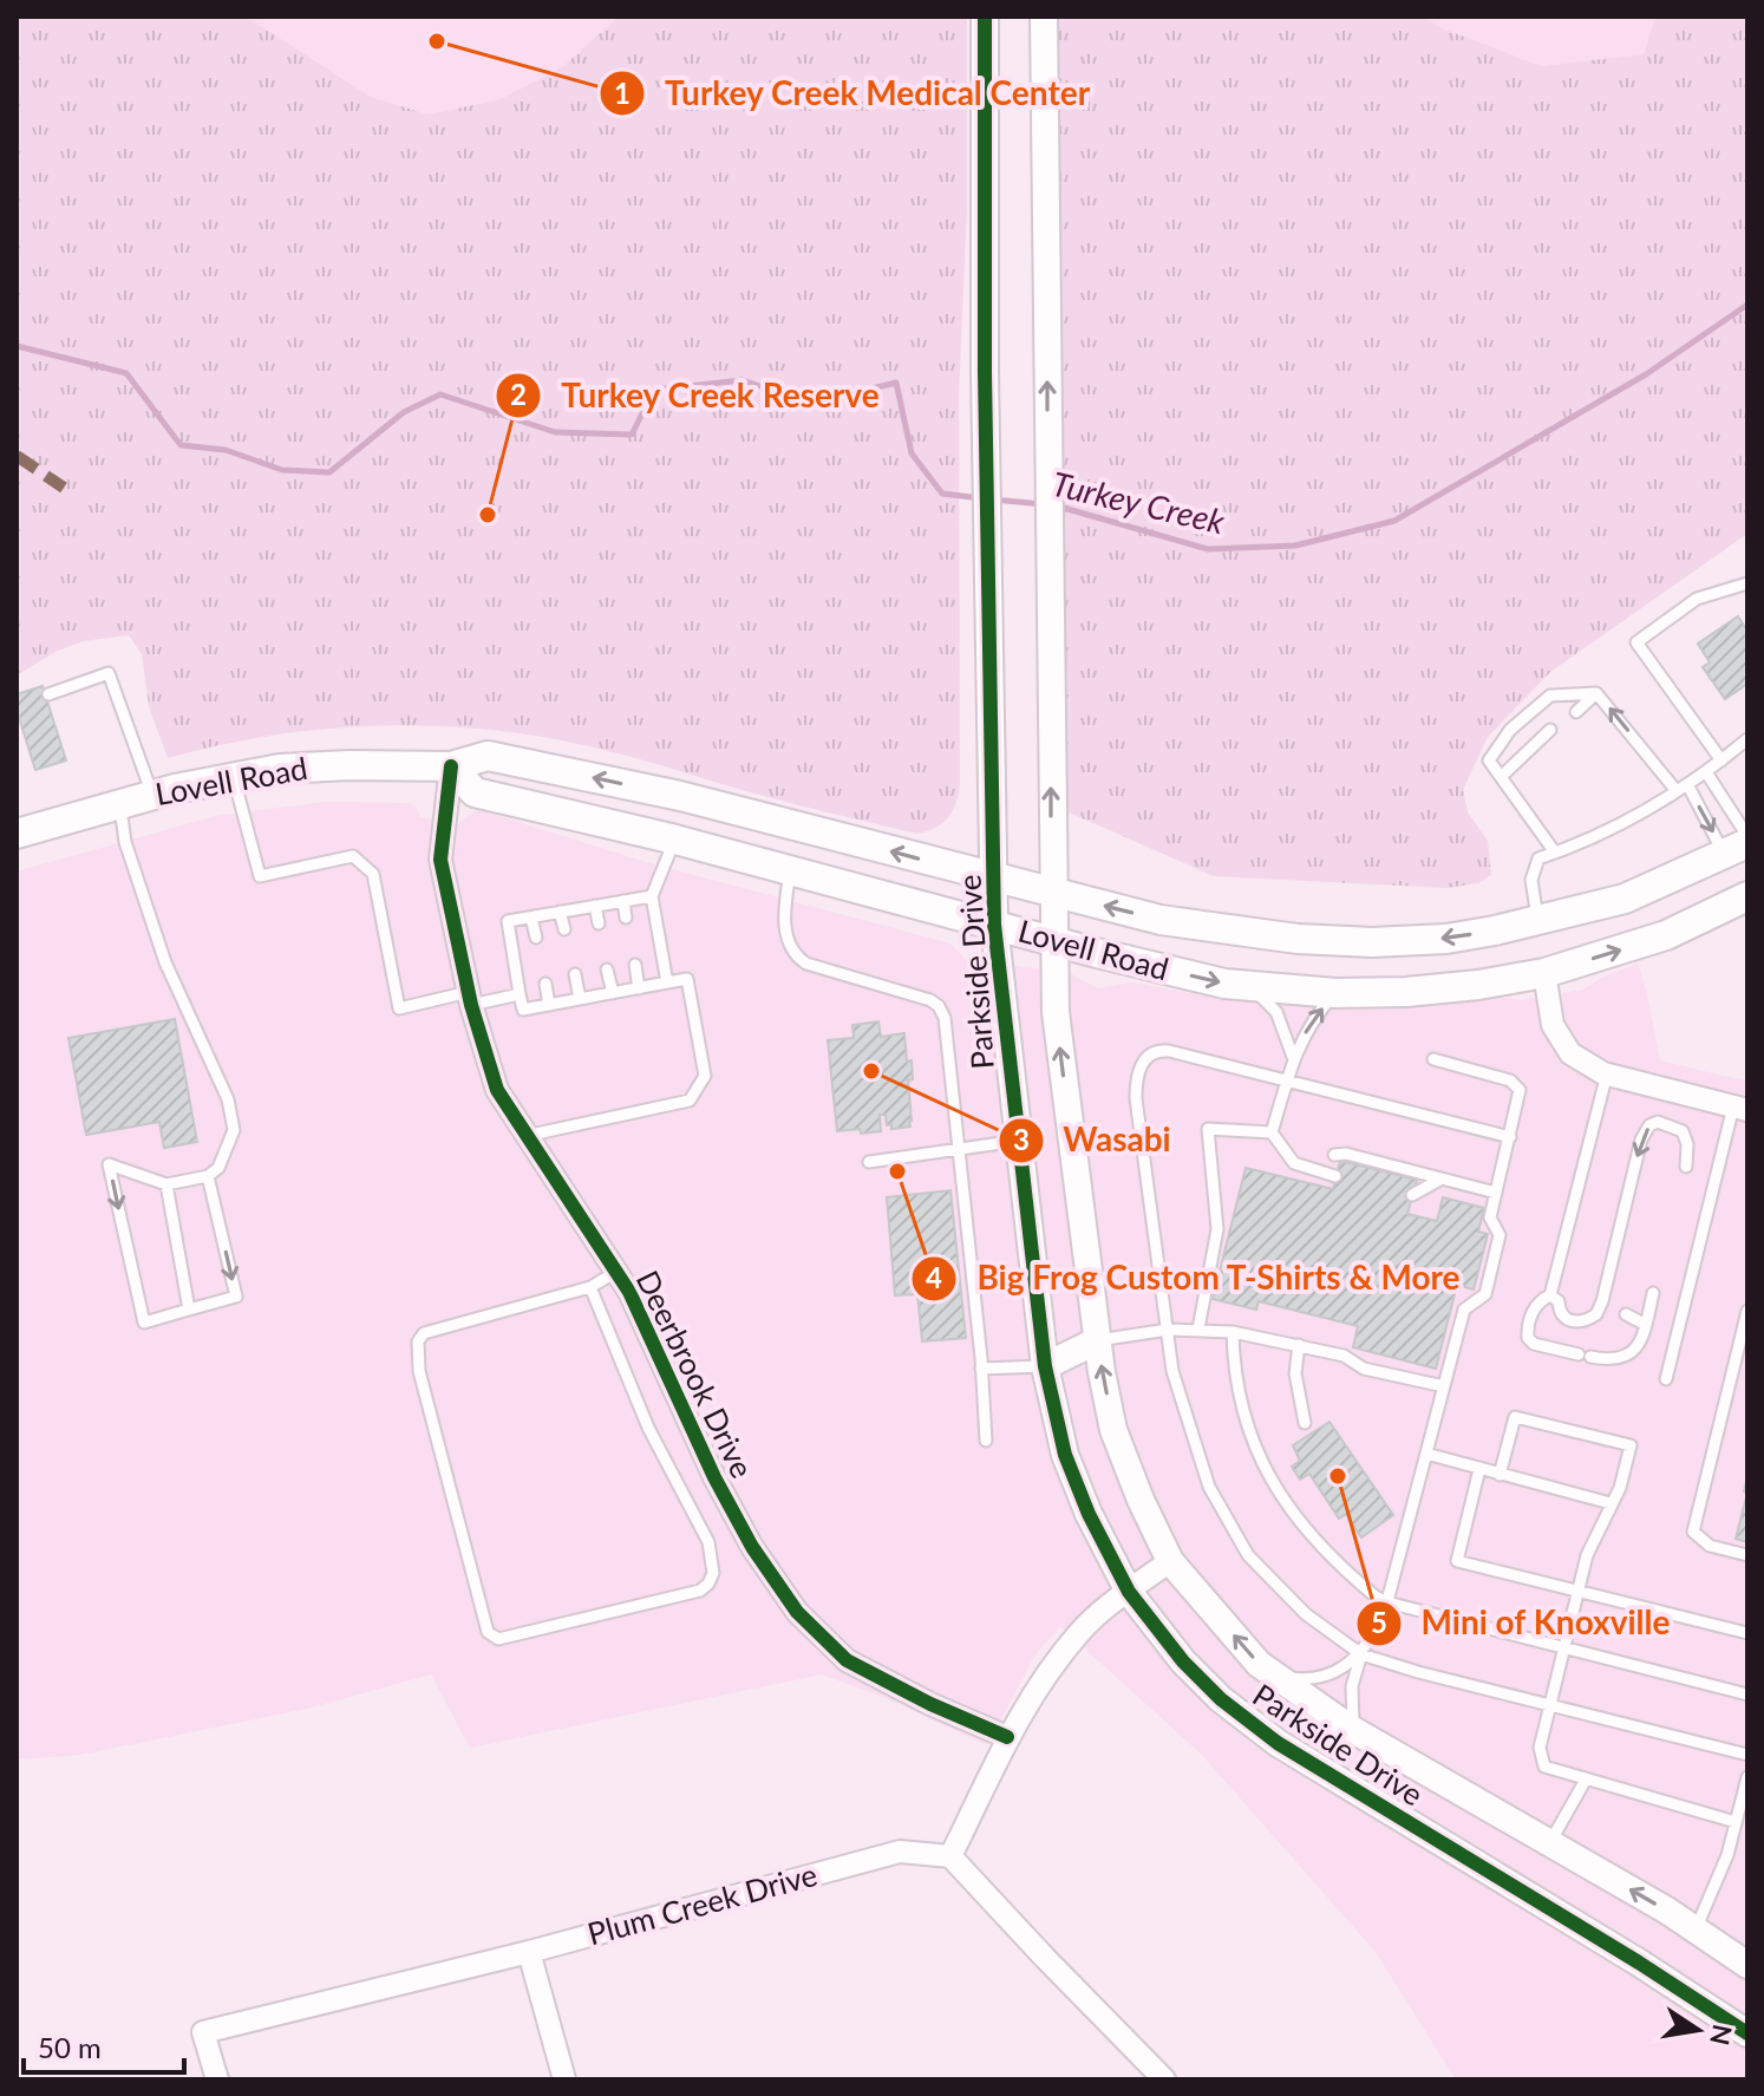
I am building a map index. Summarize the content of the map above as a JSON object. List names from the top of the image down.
{
  "streets": {
    "main road": ["Lovell Road"],
    "street": ["Parkside Drive", "Deerbrook Drive", "Plum Creek Drive"]
  },
  "crossings": [
    ["Lovell Road", "Parkside Drive"],
    ["Lovell Road", "Deerbrook Drive"]
  ],
  "water": ["Turkey Creek"],
  "places": [
    "Turkey Creek Medical Center",
    "Turkey Creek Reserve",
    "Wasabi",
    "Big Frog Custom T-Shirts & More",
    "Mini of Knoxville"
  ],
  "scale_bar": "50 m",
  "north": "right"
}
